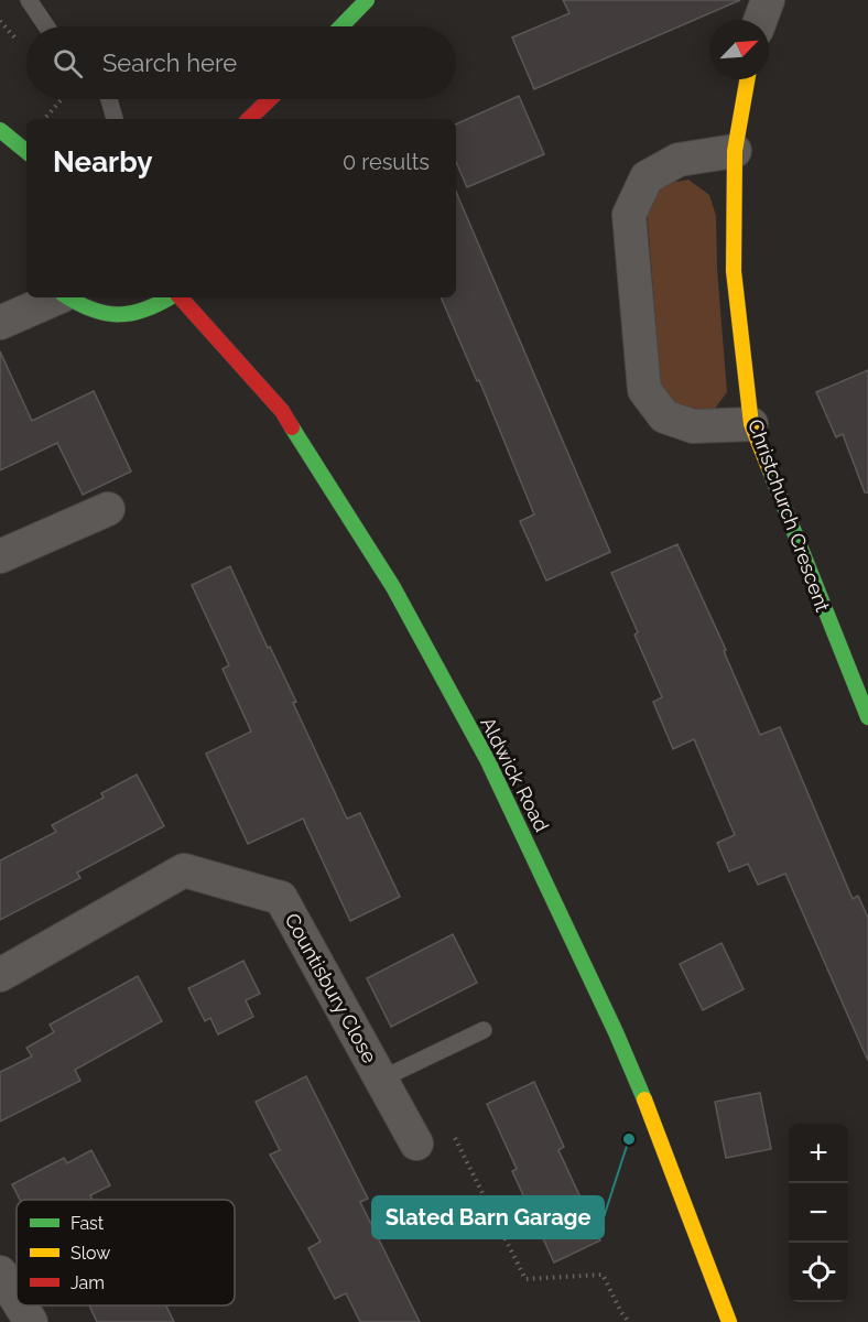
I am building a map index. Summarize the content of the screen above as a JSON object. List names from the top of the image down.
{
  "streets": {
    "main road": ["Christchurch Crescent", "Aldwick Road"],
    "street": ["Countisbury Close"]
  },
  "places": ["Slated Barn Garage"],
  "legend": ["Fast", "Slow", "Jam"],
  "north": "top right",
  "page": {
    "search": "Search here",
    "heading": ["Nearby", "0 results"],
    "map_buttons": ["+", "−"]
  }
}
